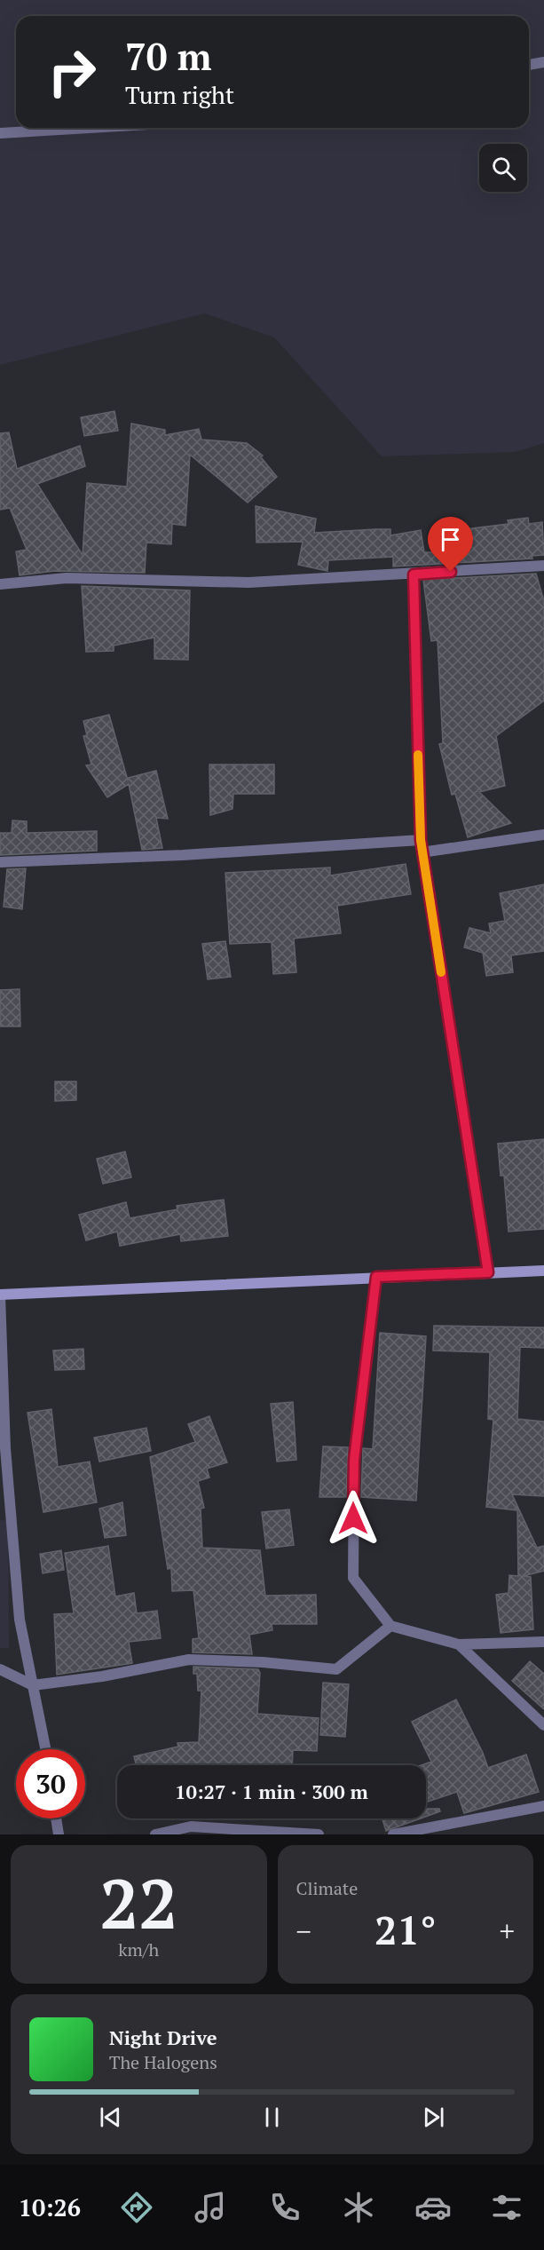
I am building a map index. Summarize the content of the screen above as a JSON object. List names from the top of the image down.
{
  "page": {
    "turn": ["70 m", "Turn right"],
    "limit": "30",
    "trip": "10:27 · 1 min · 300 m",
    "tile": [
      ["22", "km/h"],
      "Climate"
    ],
    "heat": ["−", "21°", "+"],
    "song": ["Night Drive", "The Halogens"],
    "tabs": "10:26"
  }
}
